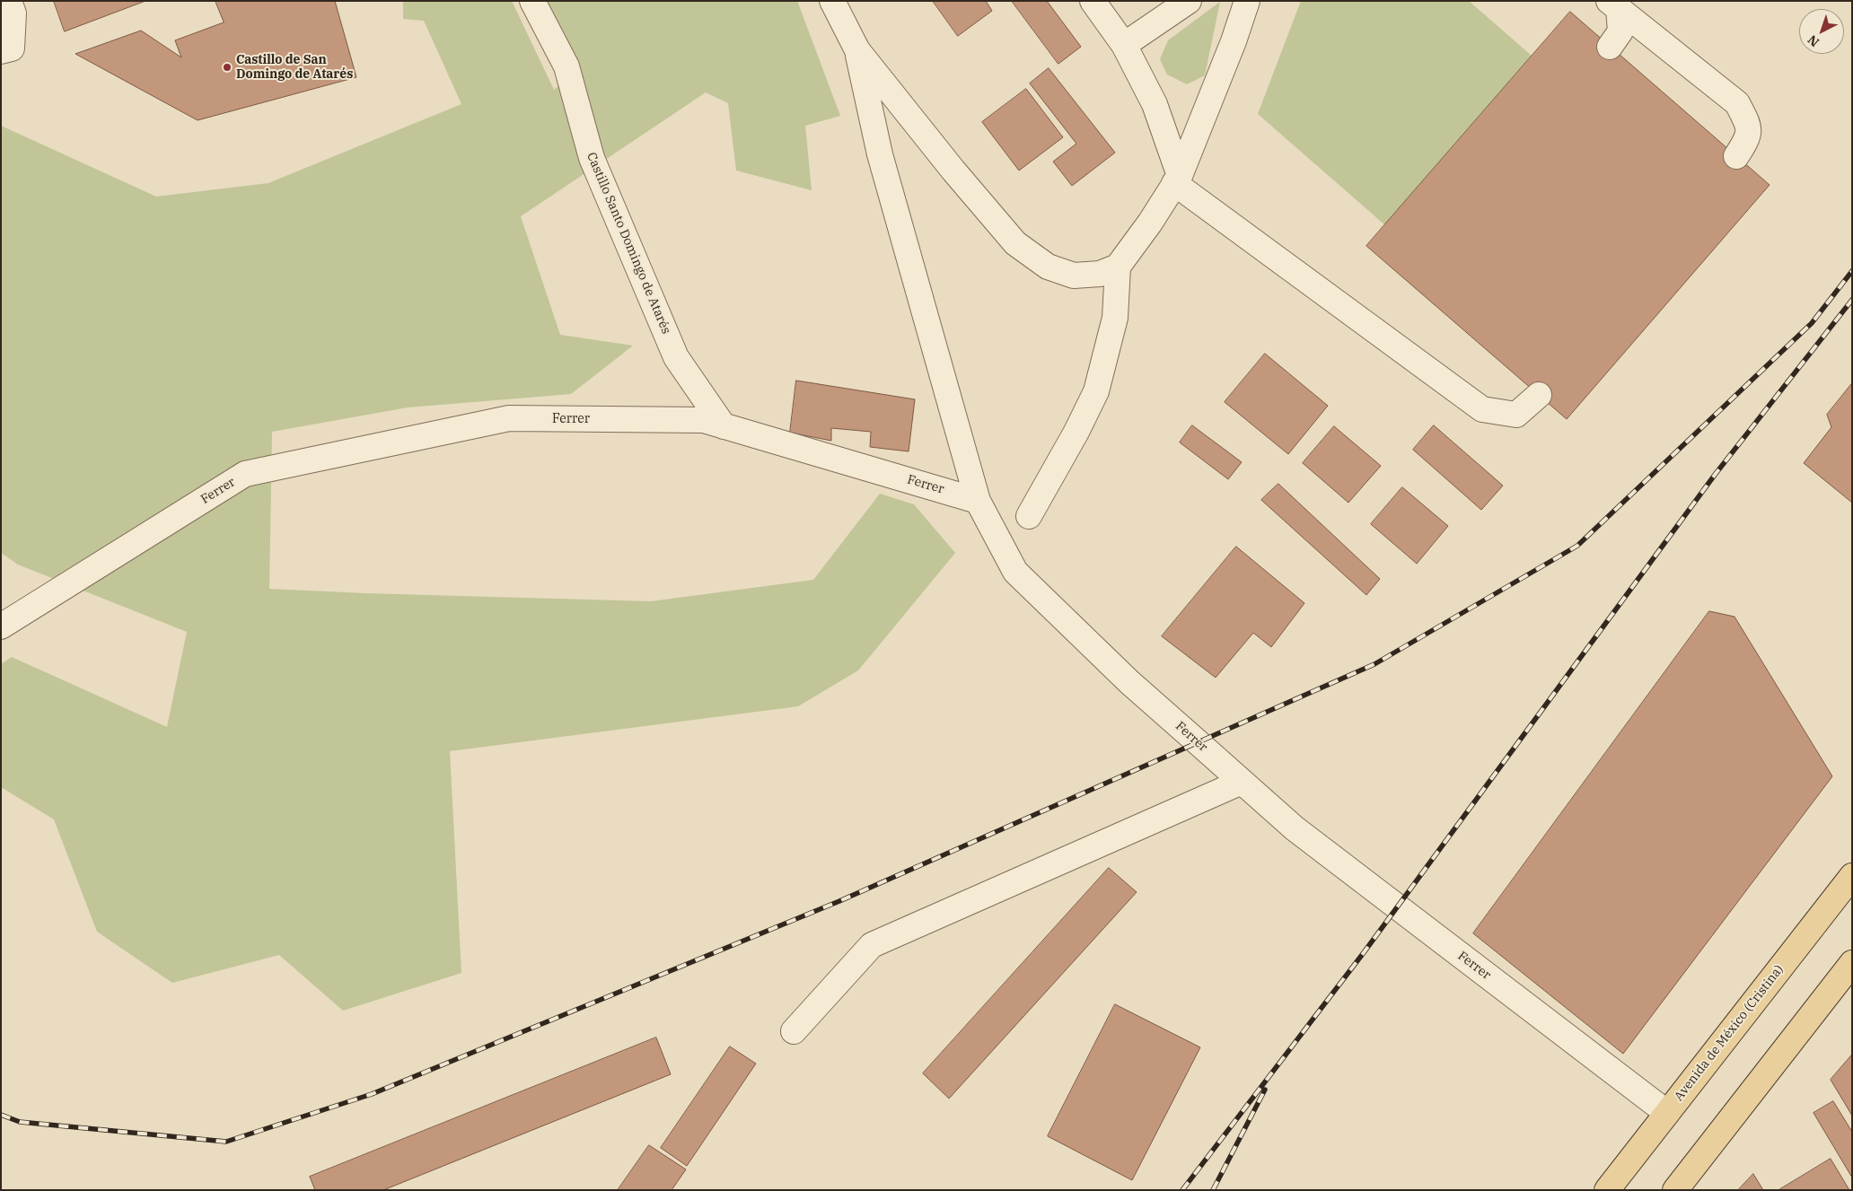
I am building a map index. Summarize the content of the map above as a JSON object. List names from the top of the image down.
{
  "streets": {
    "main road": ["Avenida de México (Cristina)"],
    "street": ["Castillo Santo Domingo de Atarés", "Ferrer"]
  },
  "crossings": [
    ["Castillo Santo Domingo de Atarés", "Ferrer"],
    ["Ferrer", "Avenida de México (Cristina)"]
  ],
  "places": ["Castillo de San Domingo de Atarés"],
  "north": "bottom left"
}
